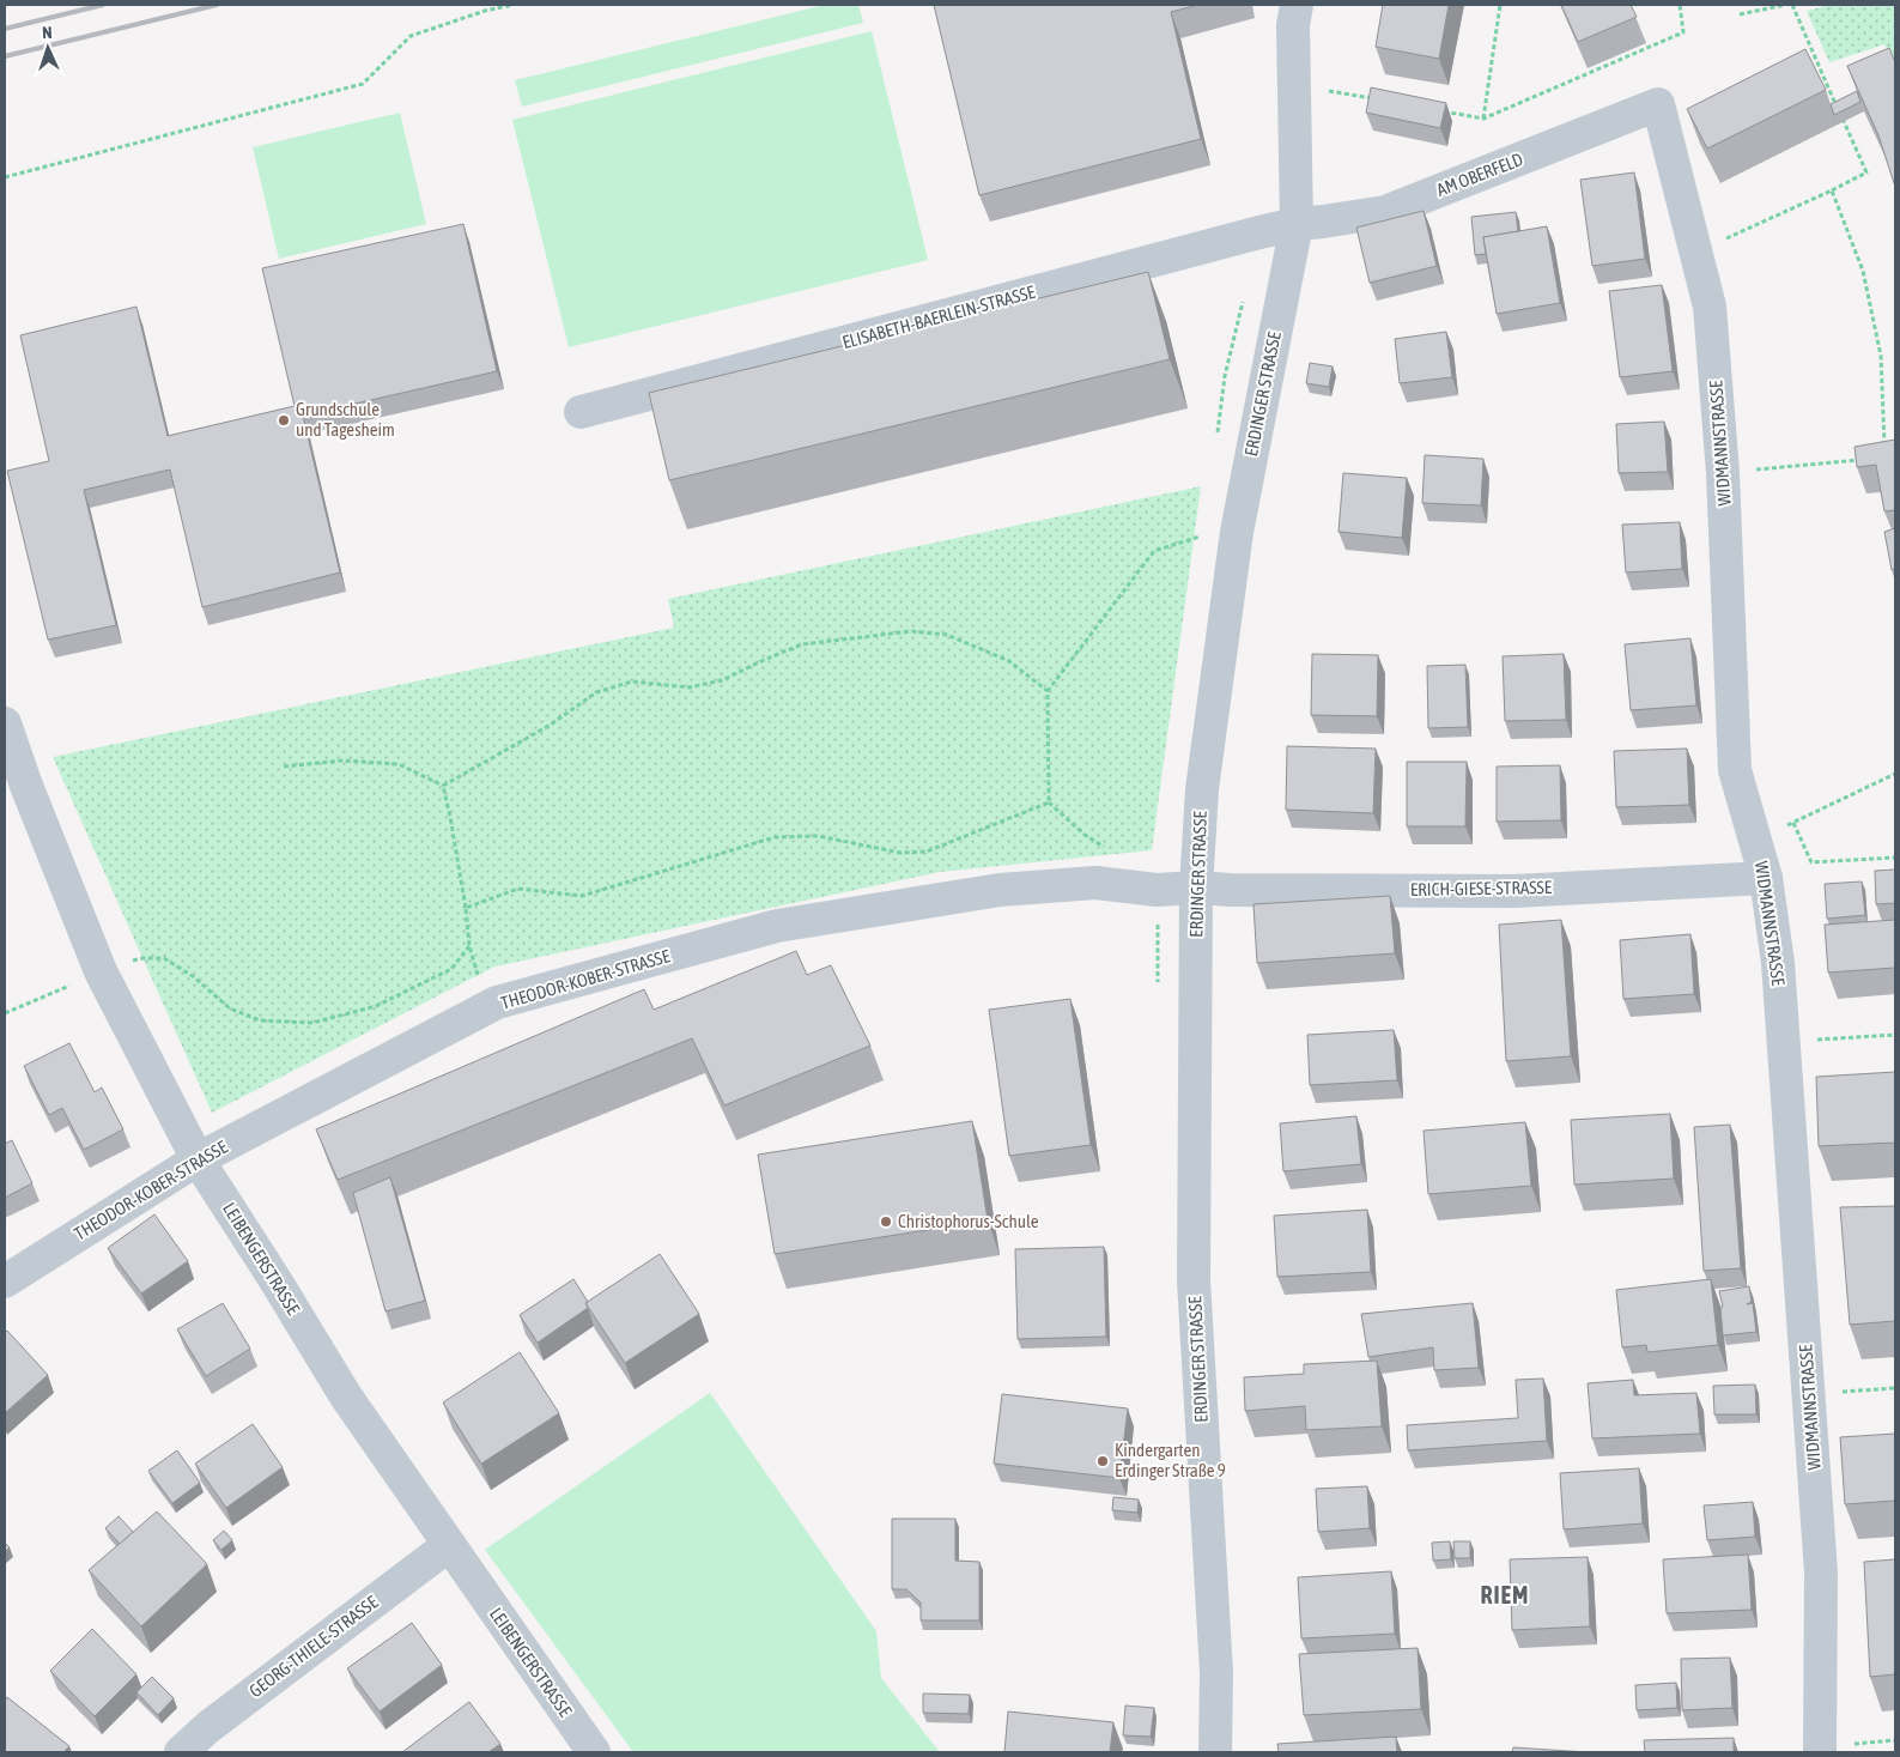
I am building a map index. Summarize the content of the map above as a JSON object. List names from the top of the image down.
{
  "streets": {
    "street": [
      "AM OBERFELD",
      "ELISABETH-BAERLEIN-STRASSE",
      "ERDINGER STRASSE",
      "WIDMANNSTRASSE",
      "ERICH-GIESE-STRASSE",
      "THEODOR-KOBER-STRASSE",
      "LEIBENGERSTRASSE",
      "GEORG-THIELE-STRASSE"
    ]
  },
  "crossings": [
    ["AM OBERFELD", "ELISABETH-BAERLEIN-STRASSE"],
    ["AM OBERFELD", "ERDINGER STRASSE"],
    ["AM OBERFELD", "WIDMANNSTRASSE"],
    ["ELISABETH-BAERLEIN-STRASSE", "ERDINGER STRASSE"],
    ["ERDINGER STRASSE", "ERICH-GIESE-STRASSE"],
    ["ERDINGER STRASSE", "THEODOR-KOBER-STRASSE"],
    ["WIDMANNSTRASSE", "ERICH-GIESE-STRASSE"],
    ["ERICH-GIESE-STRASSE", "THEODOR-KOBER-STRASSE"],
    ["THEODOR-KOBER-STRASSE", "LEIBENGERSTRASSE"],
    ["LEIBENGERSTRASSE", "GEORG-THIELE-STRASSE"]
  ],
  "districts": ["RIEM"],
  "places": ["Grundschule und Tagesheim", "Christophorus-Schule", "Kindergarten Erdinger Straße 9"],
  "north": "top"
}
